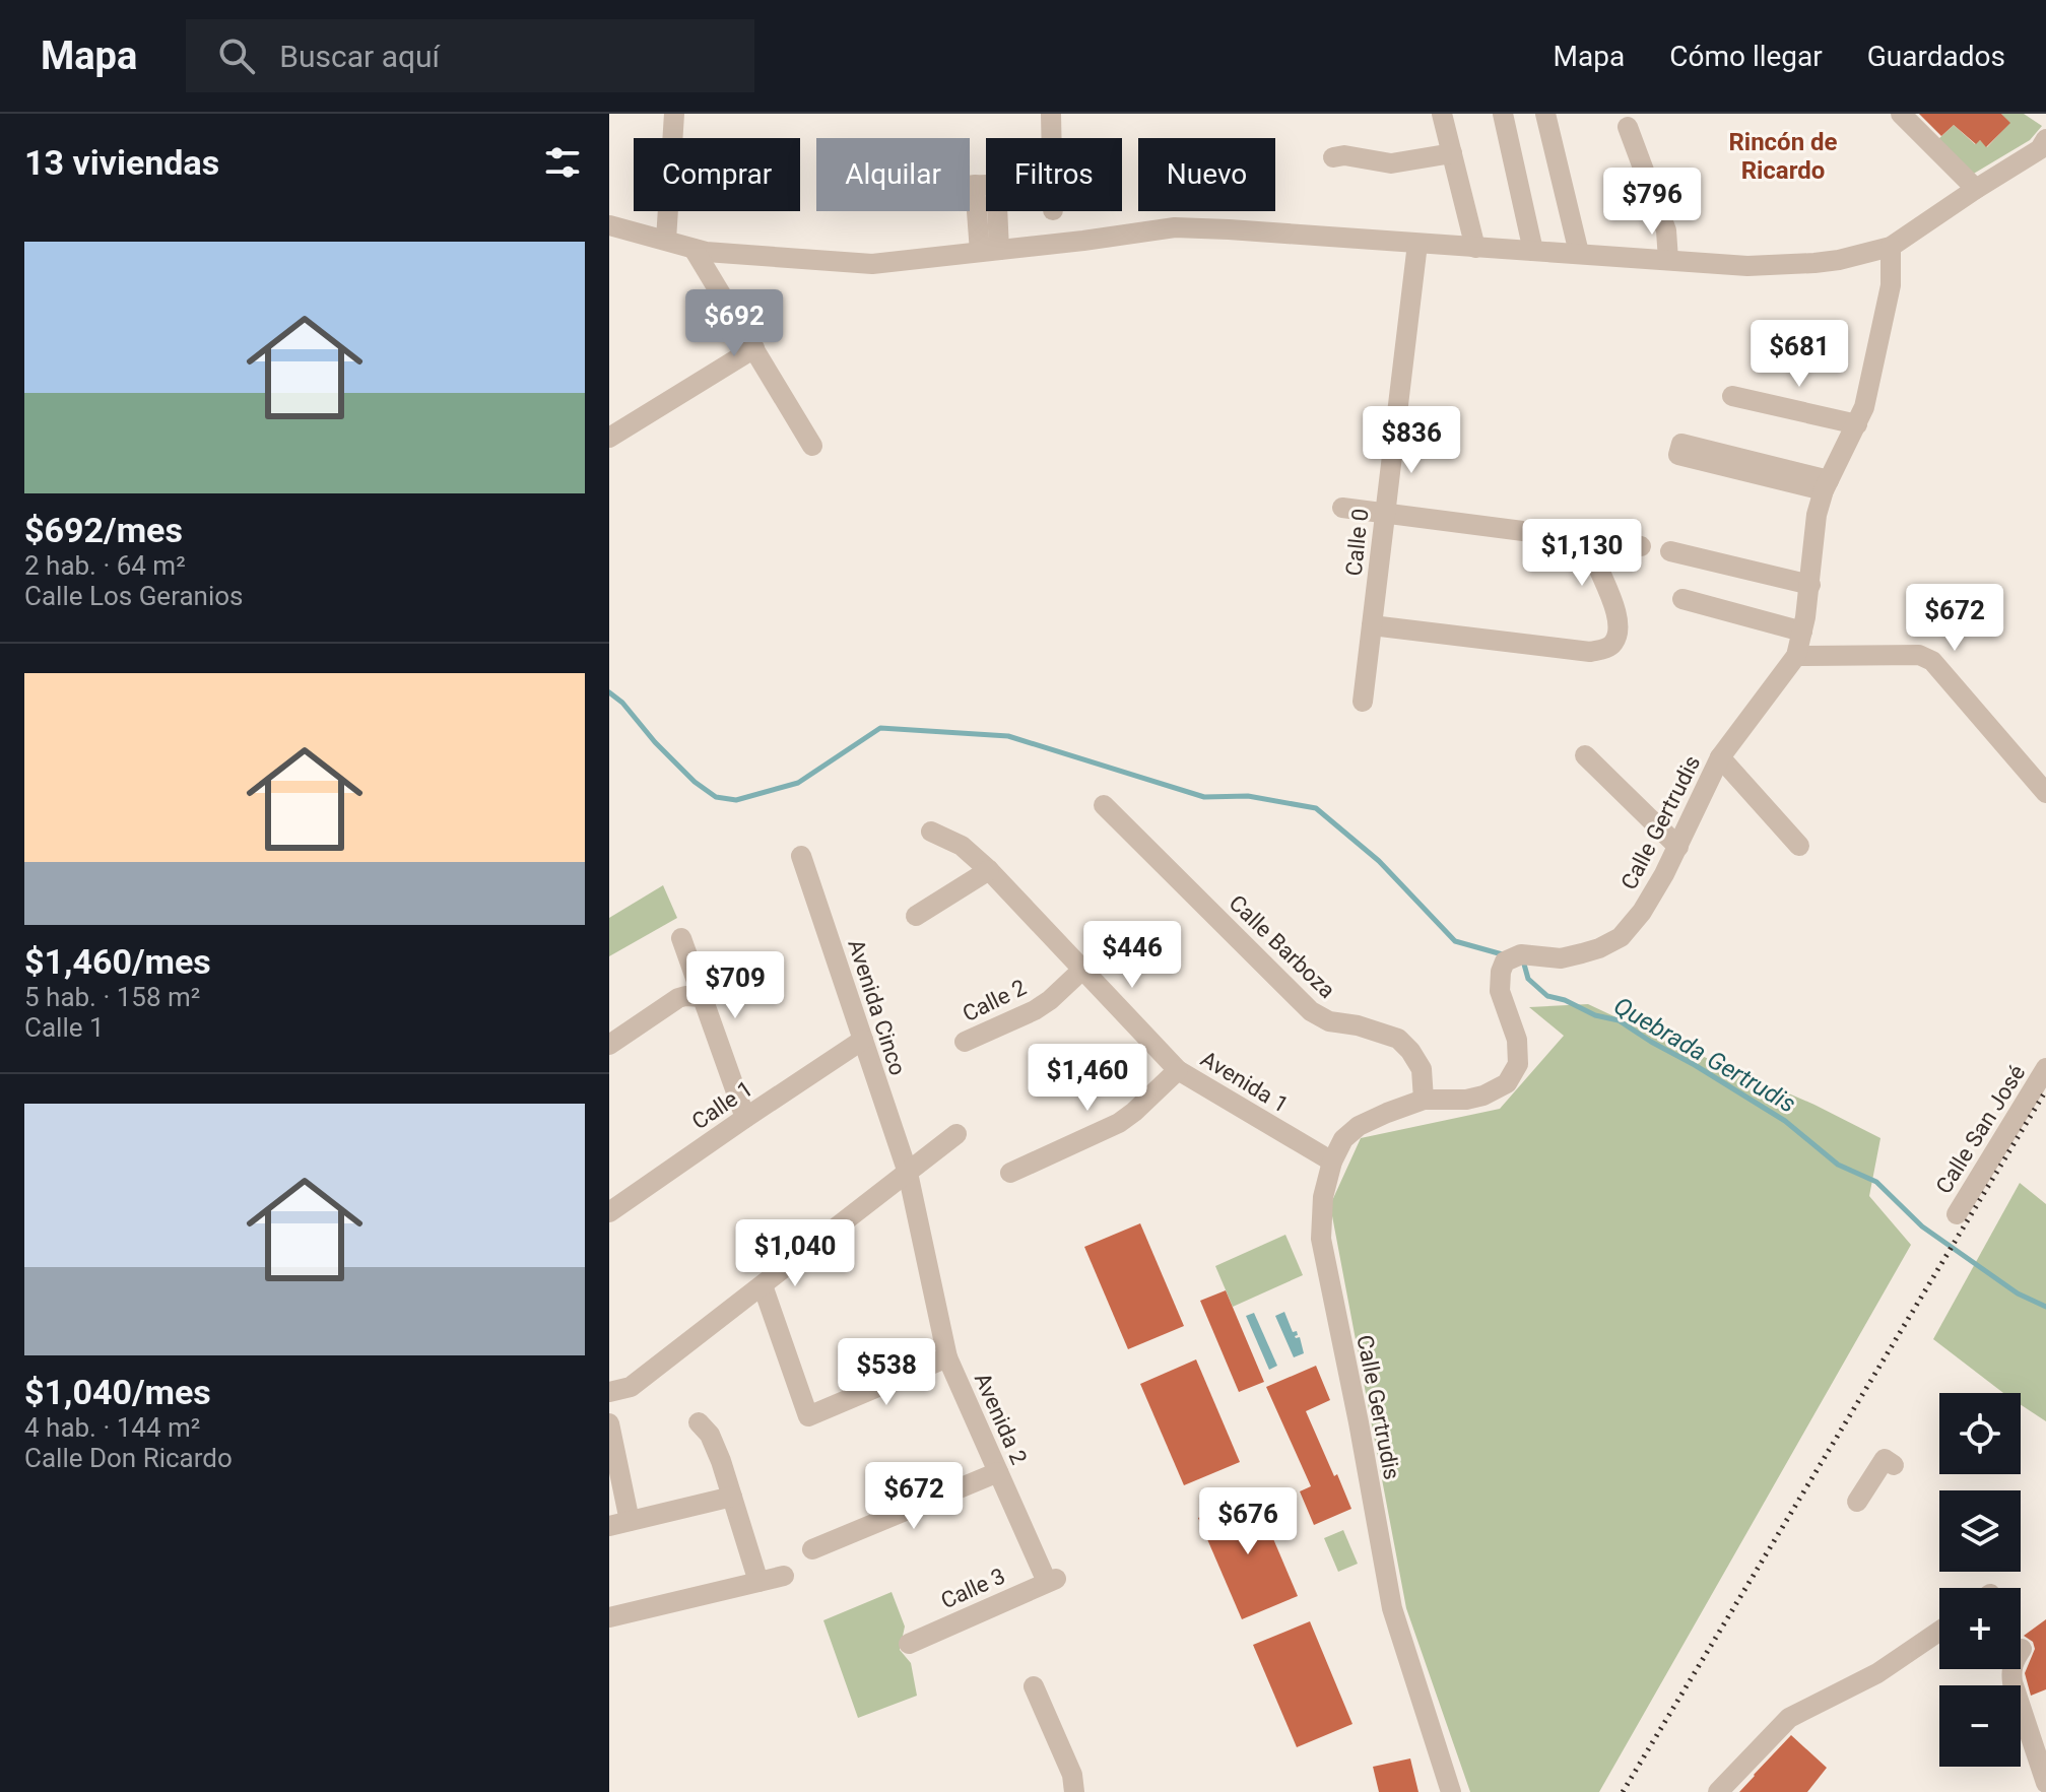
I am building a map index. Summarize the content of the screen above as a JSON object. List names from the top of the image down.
{
  "streets": {
    "street": [
      "Calle 0",
      "Calle Gertrudis",
      "Calle Barboza",
      "Calle 2",
      "Avenida Cinco",
      "Avenida 1",
      "Calle 1",
      "Calle San José",
      "Avenida 2",
      "Calle 3"
    ]
  },
  "crossings": [
    ["Calle Gertrudis", "Calle Barboza"],
    ["Calle Gertrudis", "Avenida 1"],
    ["Calle 2", "Avenida 1"],
    ["Avenida Cinco", "Calle 1"],
    ["Avenida Cinco", "Avenida 2"],
    ["Avenida 2", "Calle 3"]
  ],
  "districts": ["Rincón de Ricardo"],
  "water": ["Quebrada Gertrudis"],
  "page": {
    "header": "Mapa",
    "search": "Buscar aquí",
    "nav": ["Mapa", "Cómo llegar", "Guardados"],
    "heading": "13 viviendas",
    "chip": [
      "Comprar",
      "Alquilar",
      "Filtros",
      "Nuevo"
    ],
    "price": [
      "$796",
      "$692",
      "$681",
      "$836",
      "$1,130",
      "$672",
      "$446",
      "$709",
      "$1,460",
      "$1,040",
      "$538",
      "$672",
      "$676"
    ],
    "list": [
      {
        "name": "$692/mes",
        "note": "2 hab. · 64 m² · Calle Los Geranios"
      },
      {
        "name": "$1,460/mes",
        "note": "5 hab. · 158 m² · Calle 1"
      },
      {
        "name": "$1,040/mes",
        "note": "4 hab. · 144 m² · Calle Don Ricardo"
      }
    ],
    "map_buttons": ["+", "−"]
  }
}
